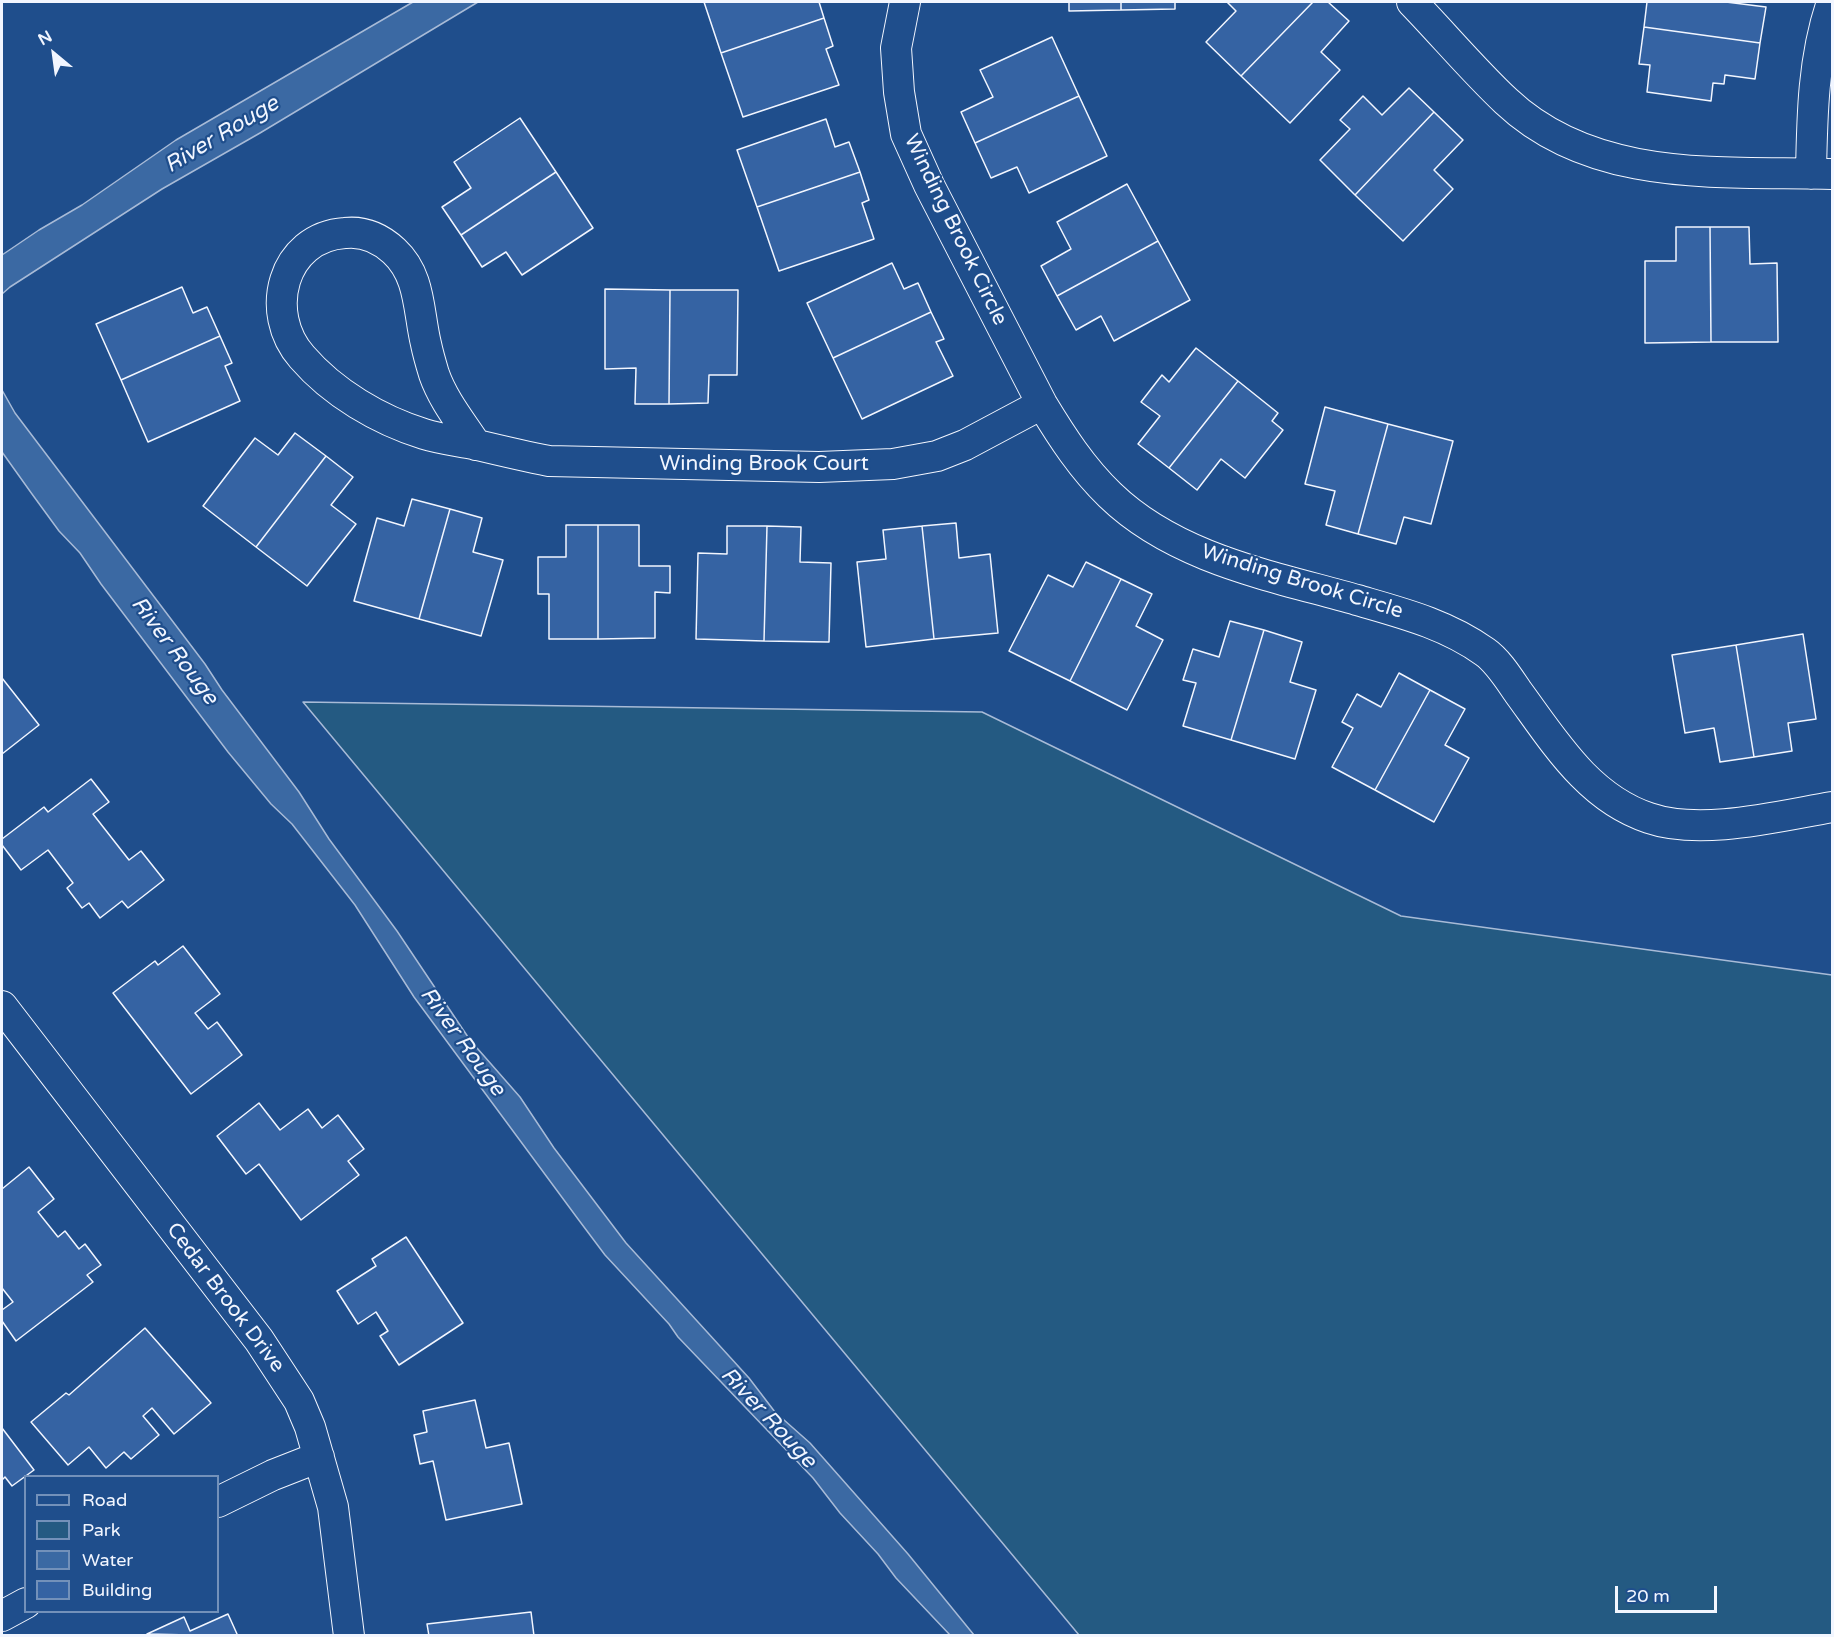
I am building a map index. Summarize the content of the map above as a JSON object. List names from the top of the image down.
{
  "streets": {
    "street": ["Winding Brook Circle", "Winding Brook Court", "Cedar Brook Drive"]
  },
  "crossings": [
    ["Winding Brook Circle", "Winding Brook Court"]
  ],
  "water": ["River Rouge"],
  "legend": [
    "Road",
    "Park",
    "Water",
    "Building"
  ],
  "scale_bar": "20 m",
  "north": "top left"
}
